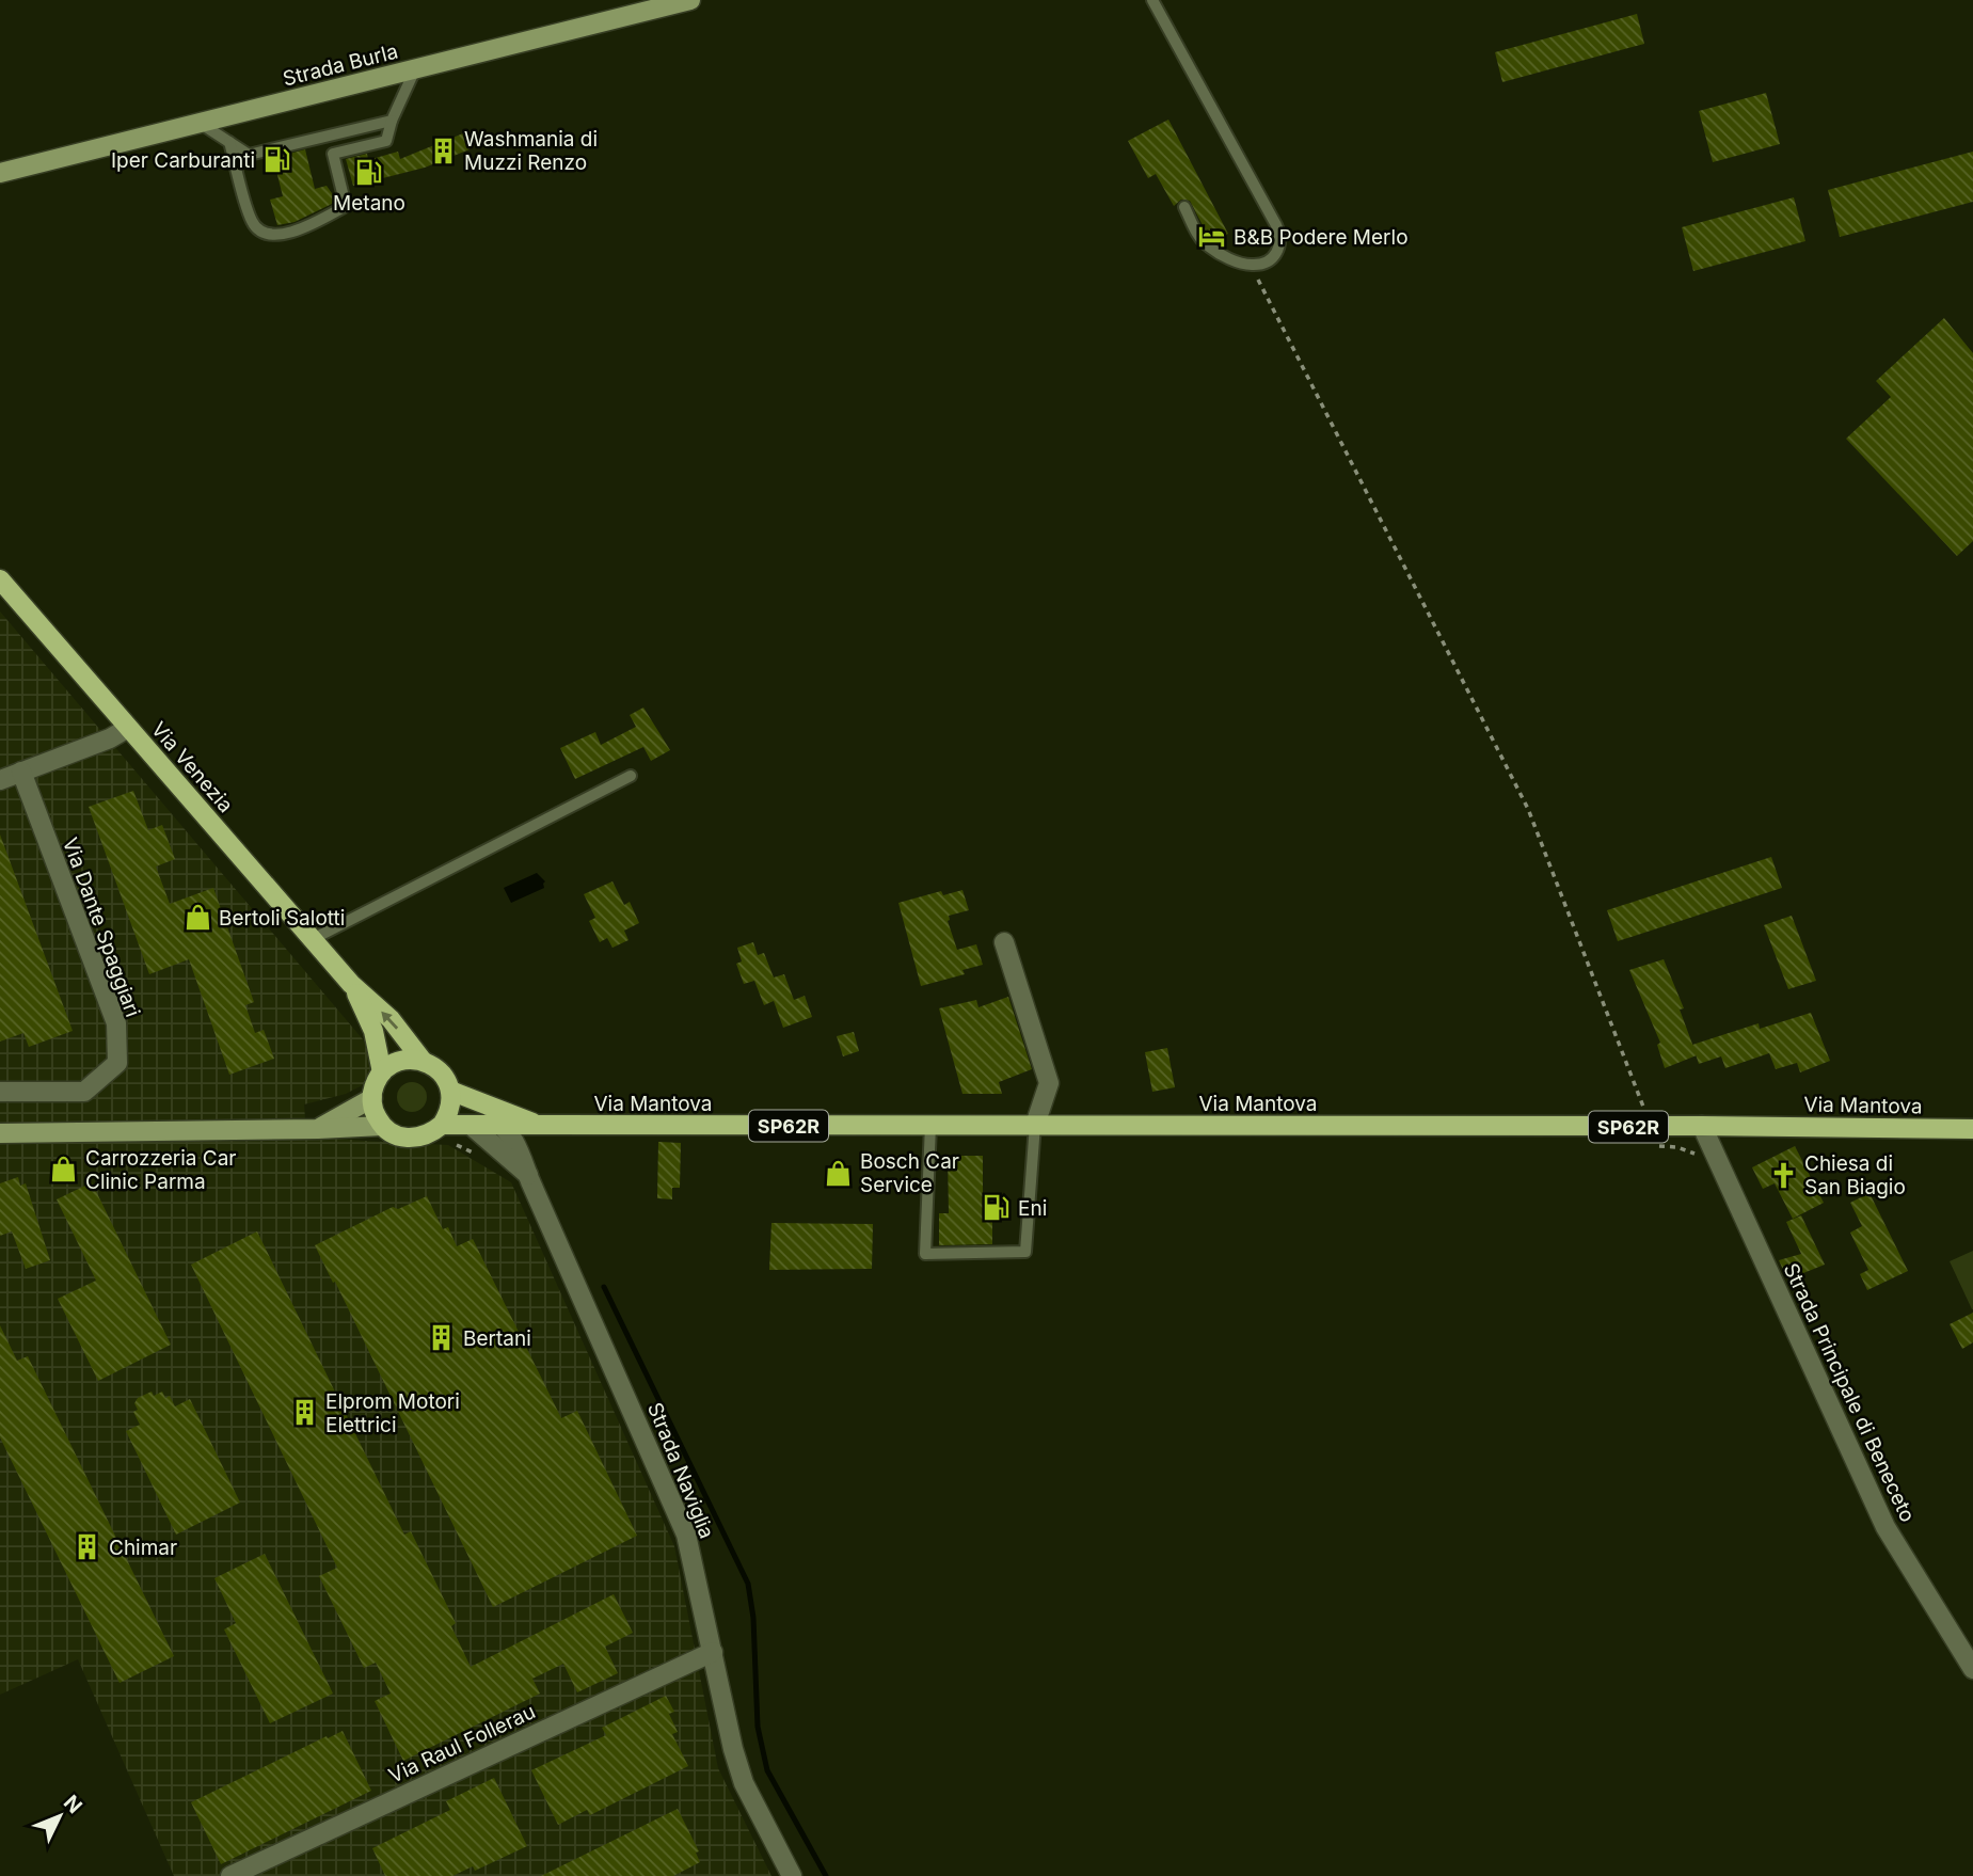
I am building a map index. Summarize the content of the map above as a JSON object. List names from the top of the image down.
{
  "streets": {
    "main road": [
      "Strada Burla",
      "Via Venezia",
      "Via Mantova",
      "SP62R"
    ],
    "street": [
      "Via Dante Spaggiari",
      "Strada Principale di Beneceto",
      "Strada Naviglia",
      "Via Raul Follerau"
    ]
  },
  "crossings": [
    ["Via Venezia", "Via Mantova"],
    ["Via Venezia", "Strada Naviglia"],
    ["Via Mantova", "Strada Principale di Beneceto"],
    ["Via Mantova", "Strada Naviglia"],
    ["Strada Naviglia", "Via Raul Follerau"]
  ],
  "places": {
    "building": [
      "Washmania di Muzzi Renzo",
      "Bertani",
      "Elprom Motori Elettrici",
      "Chimar"
    ],
    "fuel station": ["Iper Carburanti", "Metano", "Eni"],
    "hotel": ["B&B Podere Merlo"],
    "shop": ["Bertoli Salotti", "Carrozzeria Car Clinic Parma", "Bosch Car Service"],
    "church": ["Chiesa di San Biagio"]
  },
  "north": "top right"
}
